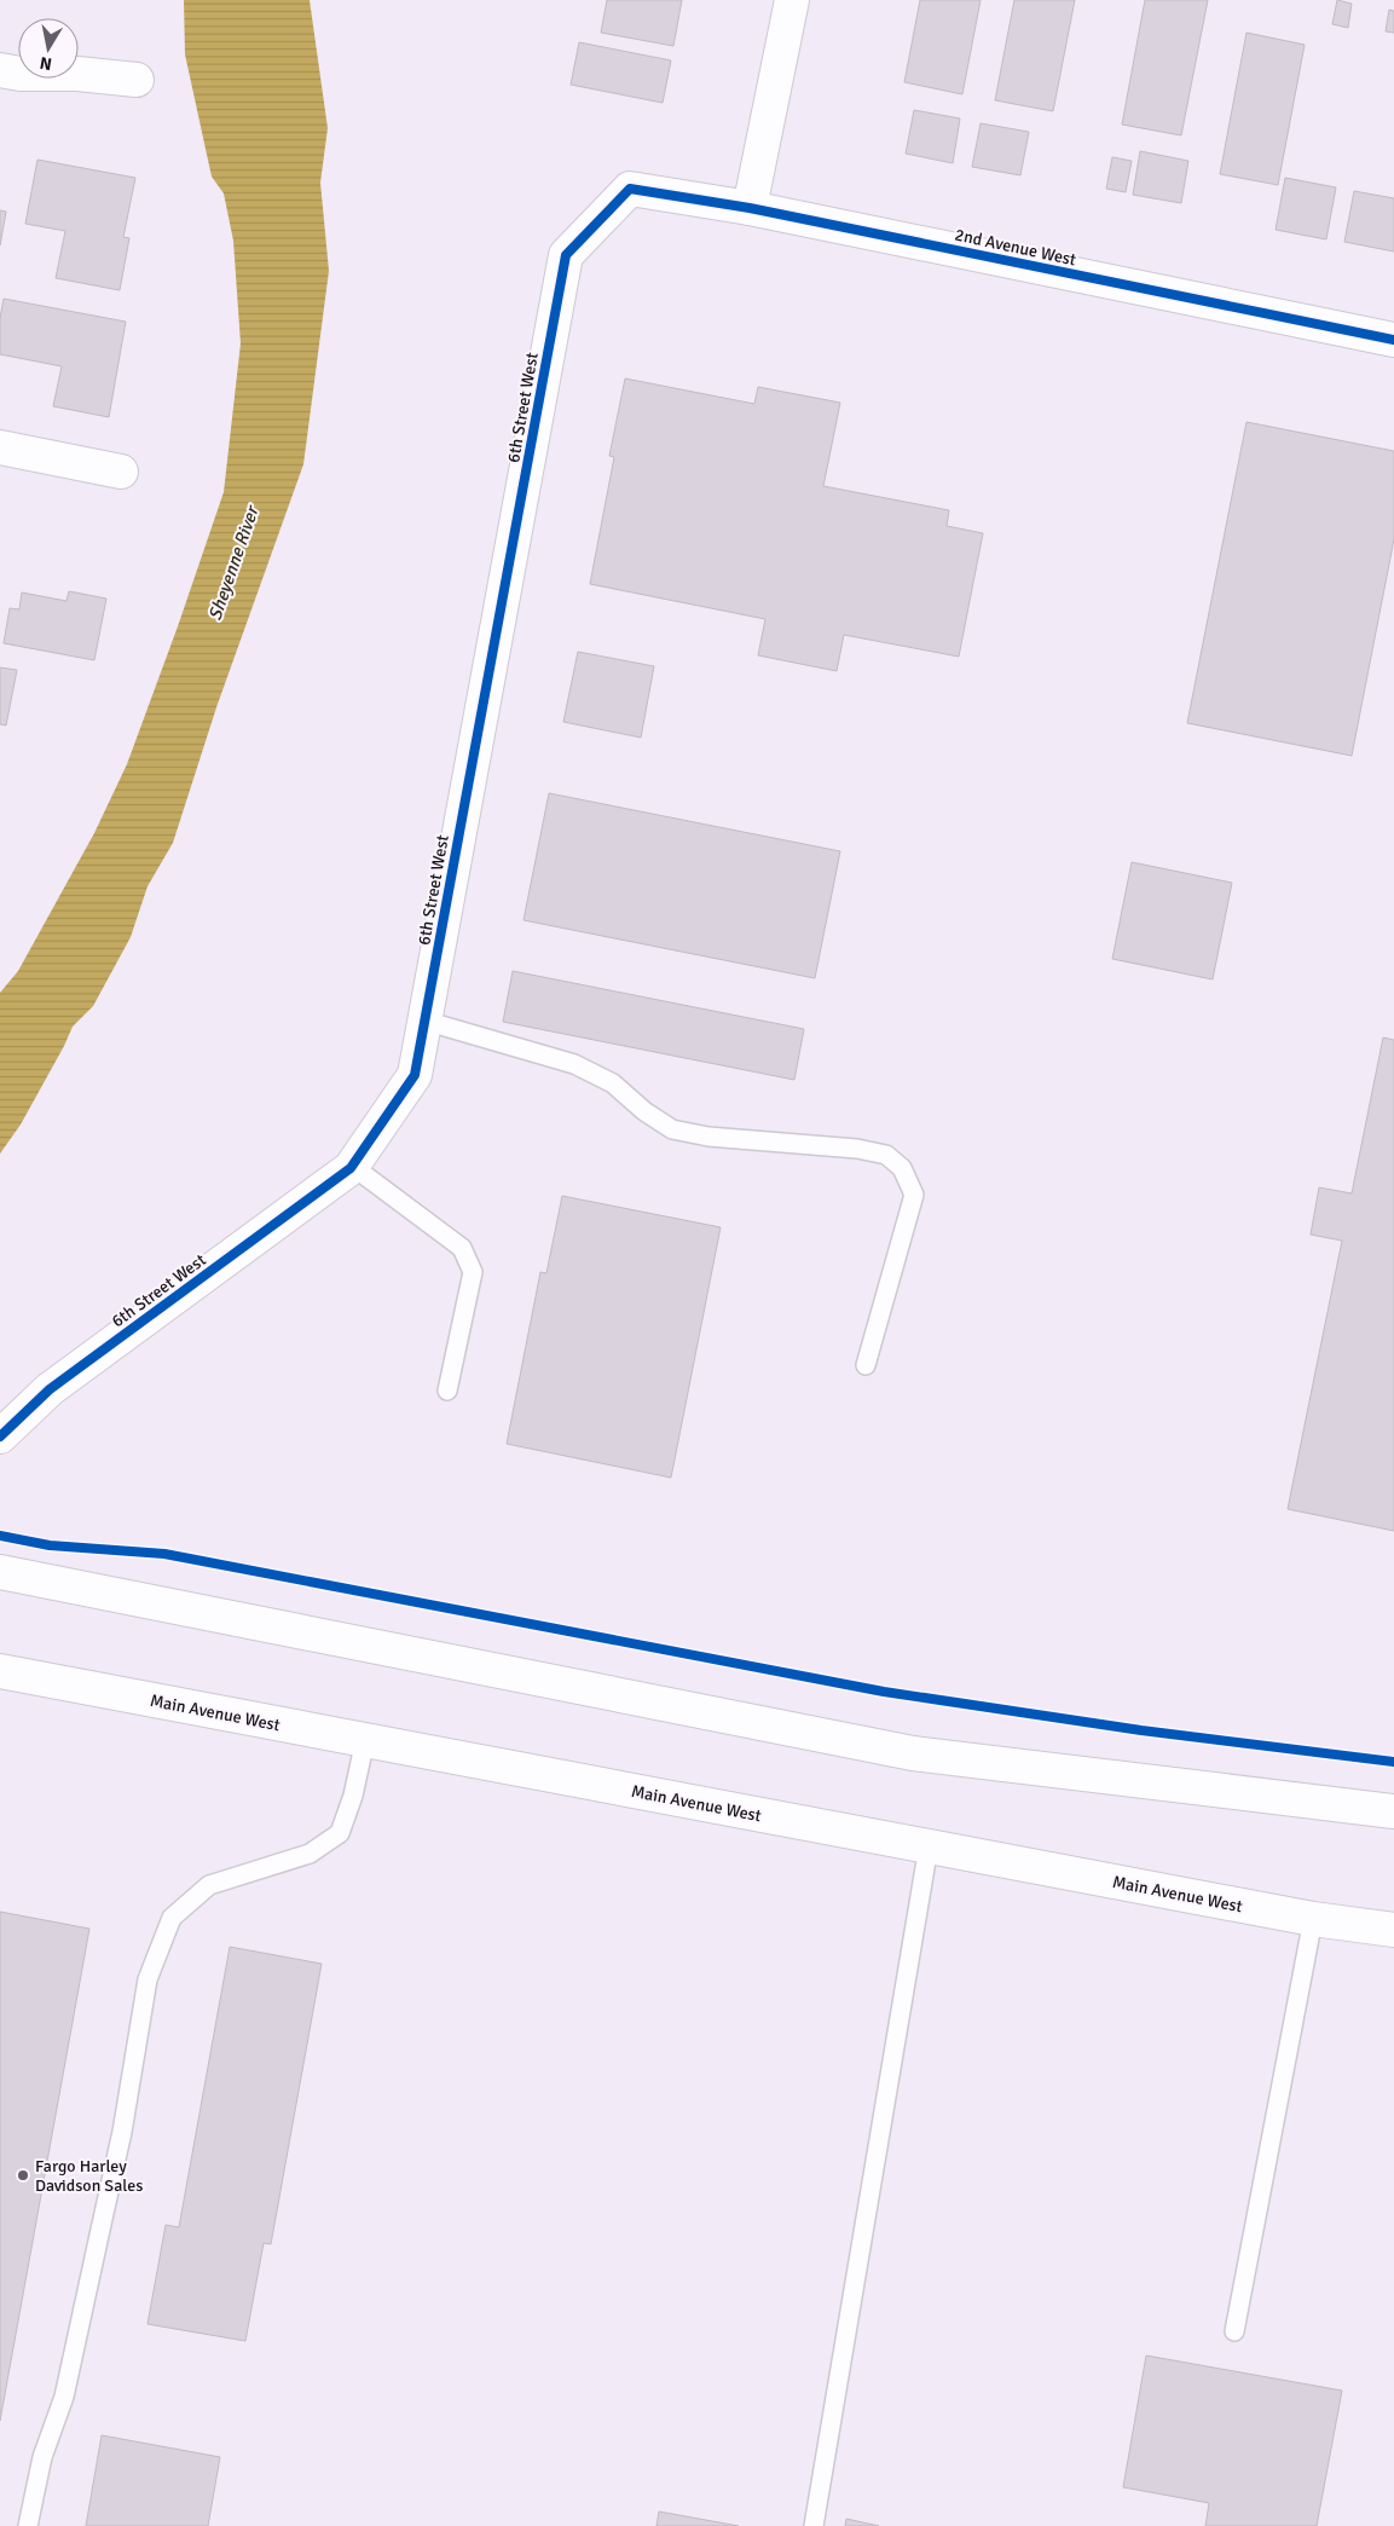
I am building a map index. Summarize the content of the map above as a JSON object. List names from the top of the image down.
{
  "streets": {
    "main road": ["2nd Avenue West", "6th Street West", "Main Avenue West"]
  },
  "crossings": [
    ["2nd Avenue West", "6th Street West"]
  ],
  "water": ["Sheyenne River"],
  "places": ["Fargo Harley Davidson Sales"],
  "north": "bottom"
}
